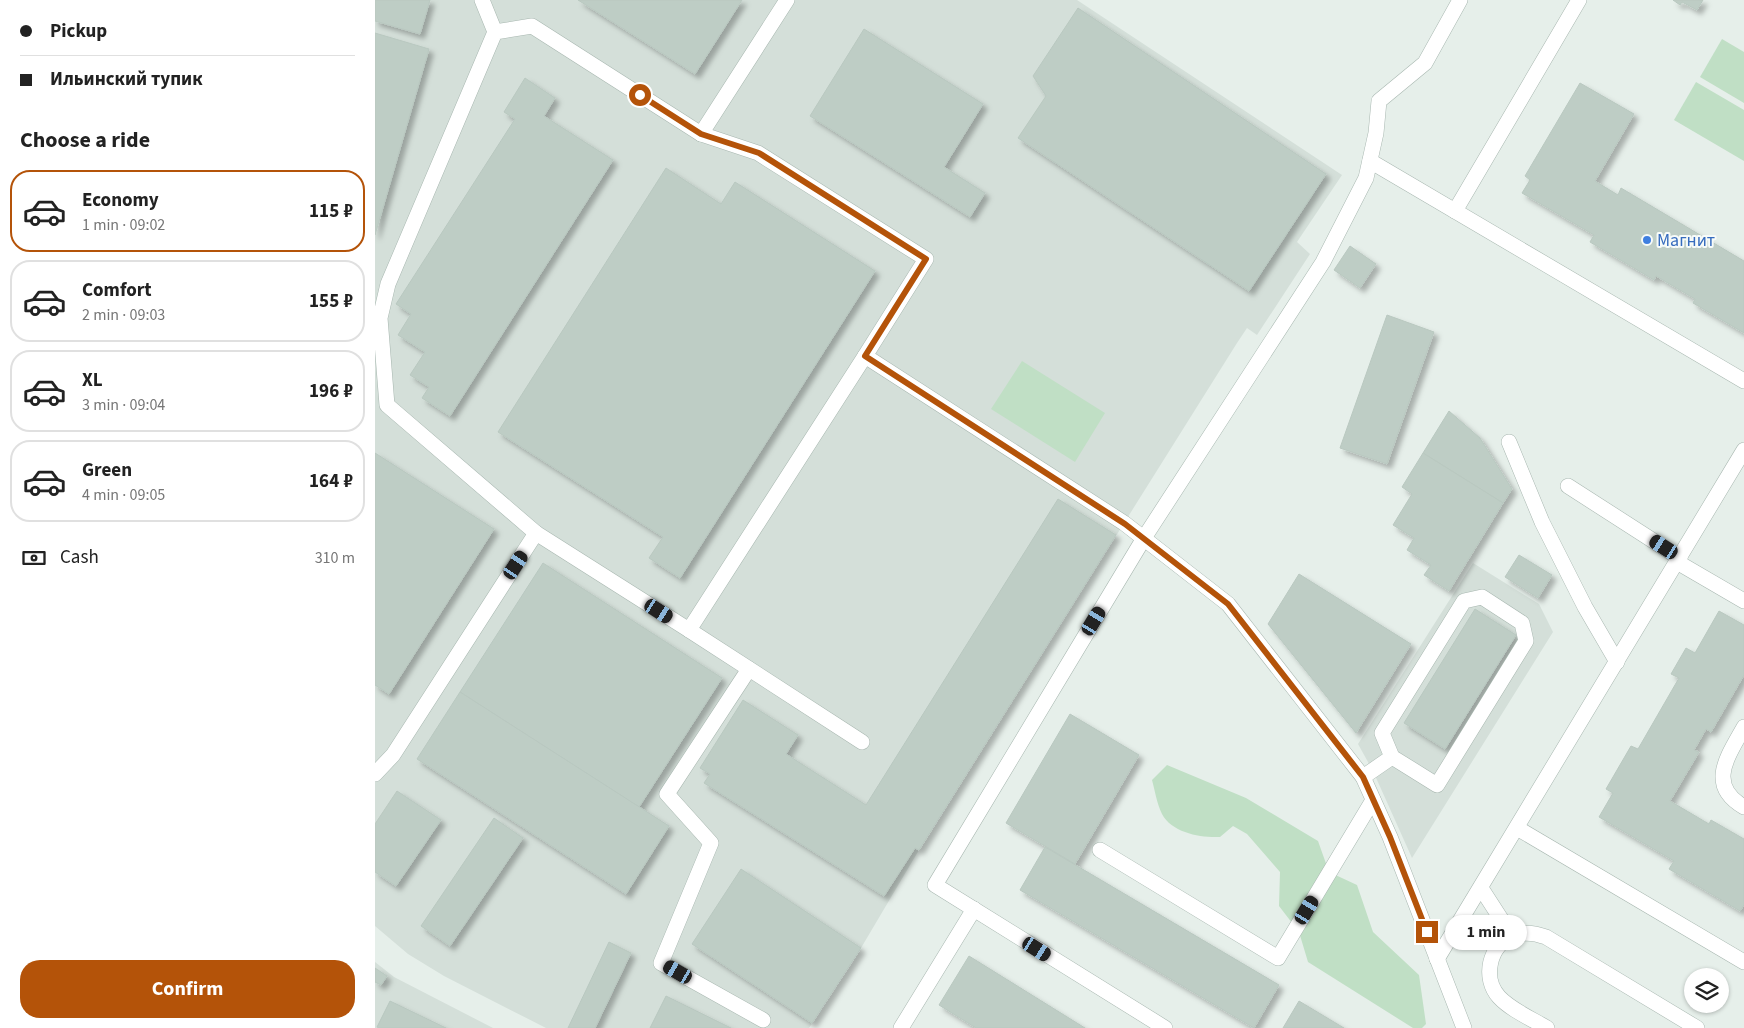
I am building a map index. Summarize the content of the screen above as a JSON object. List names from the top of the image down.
{
  "places": ["Магнит"],
  "page": {
    "banner": ["Pickup", "Ильинский тупик"],
    "heading": "Choose a ride",
    "list": [
      {
        "name": "Economy",
        "note": "1 min · 09:02",
        "value": "115 ₽"
      },
      {
        "name": "Comfort",
        "note": "2 min · 09:03",
        "value": "155 ₽"
      },
      {
        "name": "XL",
        "note": "3 min · 09:04",
        "value": "196 ₽"
      },
      {
        "name": "Green",
        "note": "4 min · 09:05",
        "value": "164 ₽"
      }
    ],
    "pay": ["Cash", "310 m"],
    "bubble": "1 min",
    "buttons": "Confirm"
  }
}
